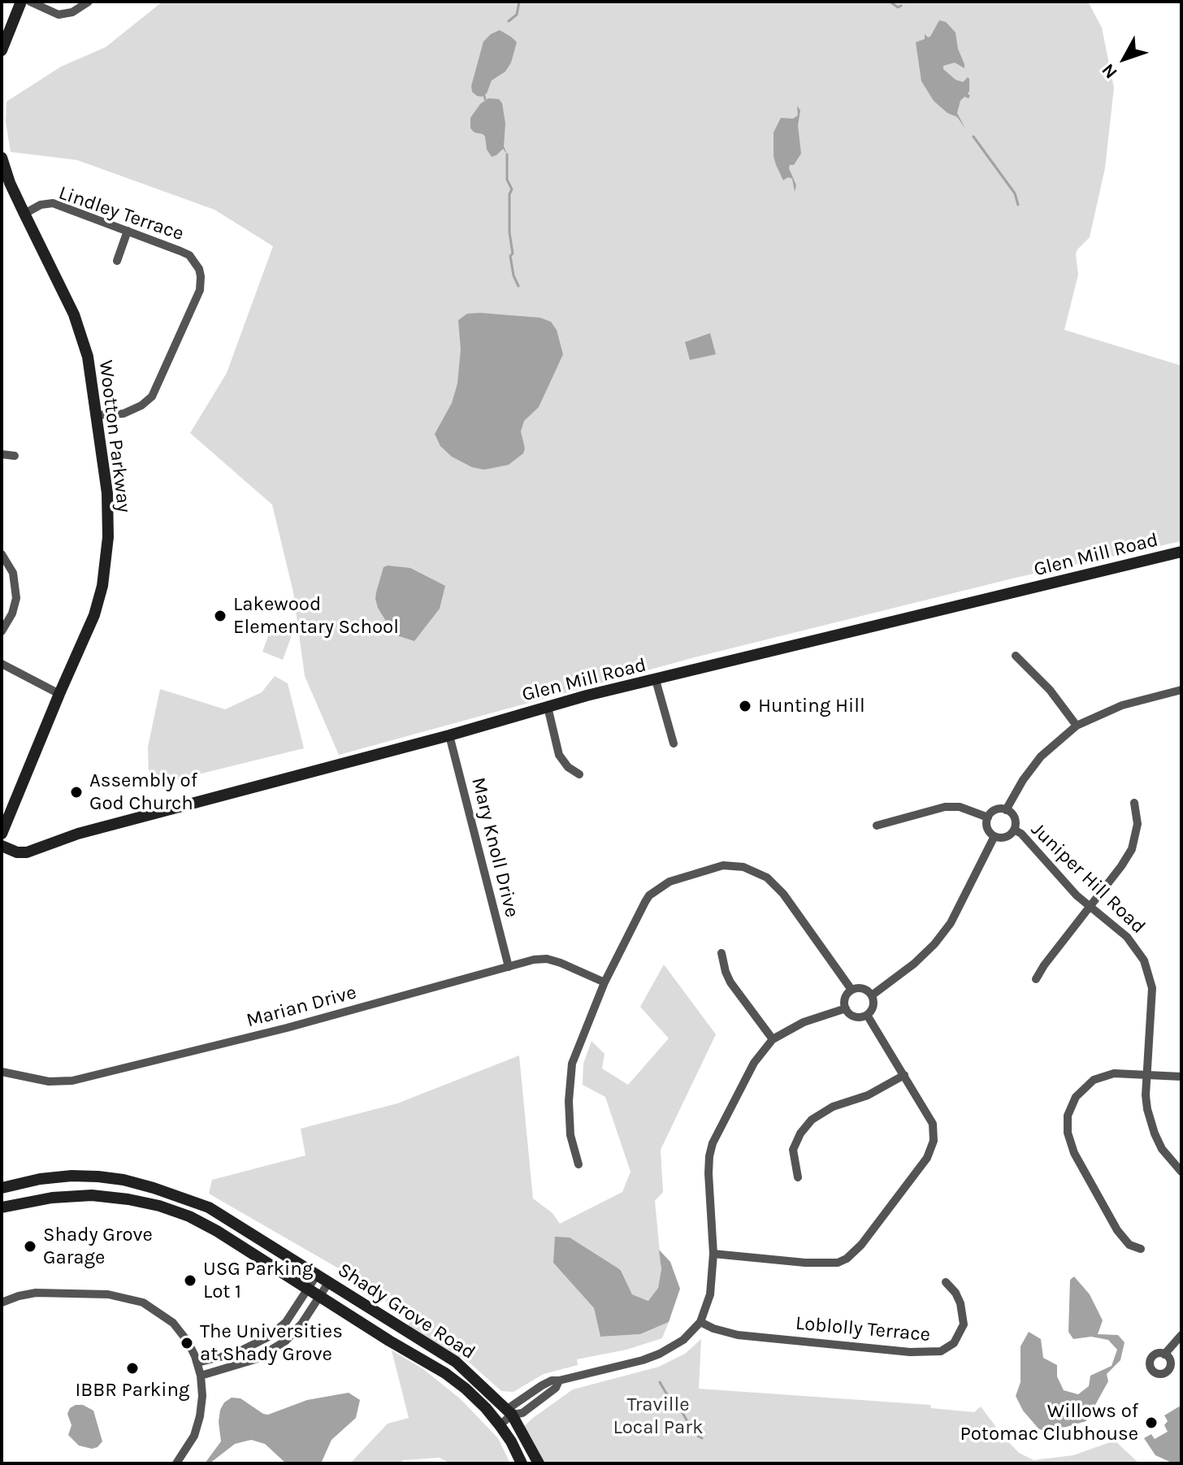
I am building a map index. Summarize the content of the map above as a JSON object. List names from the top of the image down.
{
  "streets": {
    "main road": ["Wootton Parkway", "Glen Mill Road", "Shady Grove Road"],
    "street": [
      "Lindley Terrace",
      "Mary Knoll Drive",
      "Juniper Hill Road",
      "Marian Drive",
      "Loblolly Terrace"
    ]
  },
  "crossings": [
    ["Lindley Terrace", "Wootton Parkway"],
    ["Glen Mill Road", "Mary Knoll Drive"],
    ["Mary Knoll Drive", "Marian Drive"]
  ],
  "parks": ["Traville Local Park"],
  "places": [
    "Lakewood Elementary School",
    "Hunting Hill",
    "Assembly of God Church",
    "Shady Grove Garage",
    "USG Parking Lot 1",
    "The Universities at Shady Grove",
    "IBBR Parking",
    "Willows of Potomac Clubhouse"
  ],
  "north": "bottom left"
}
